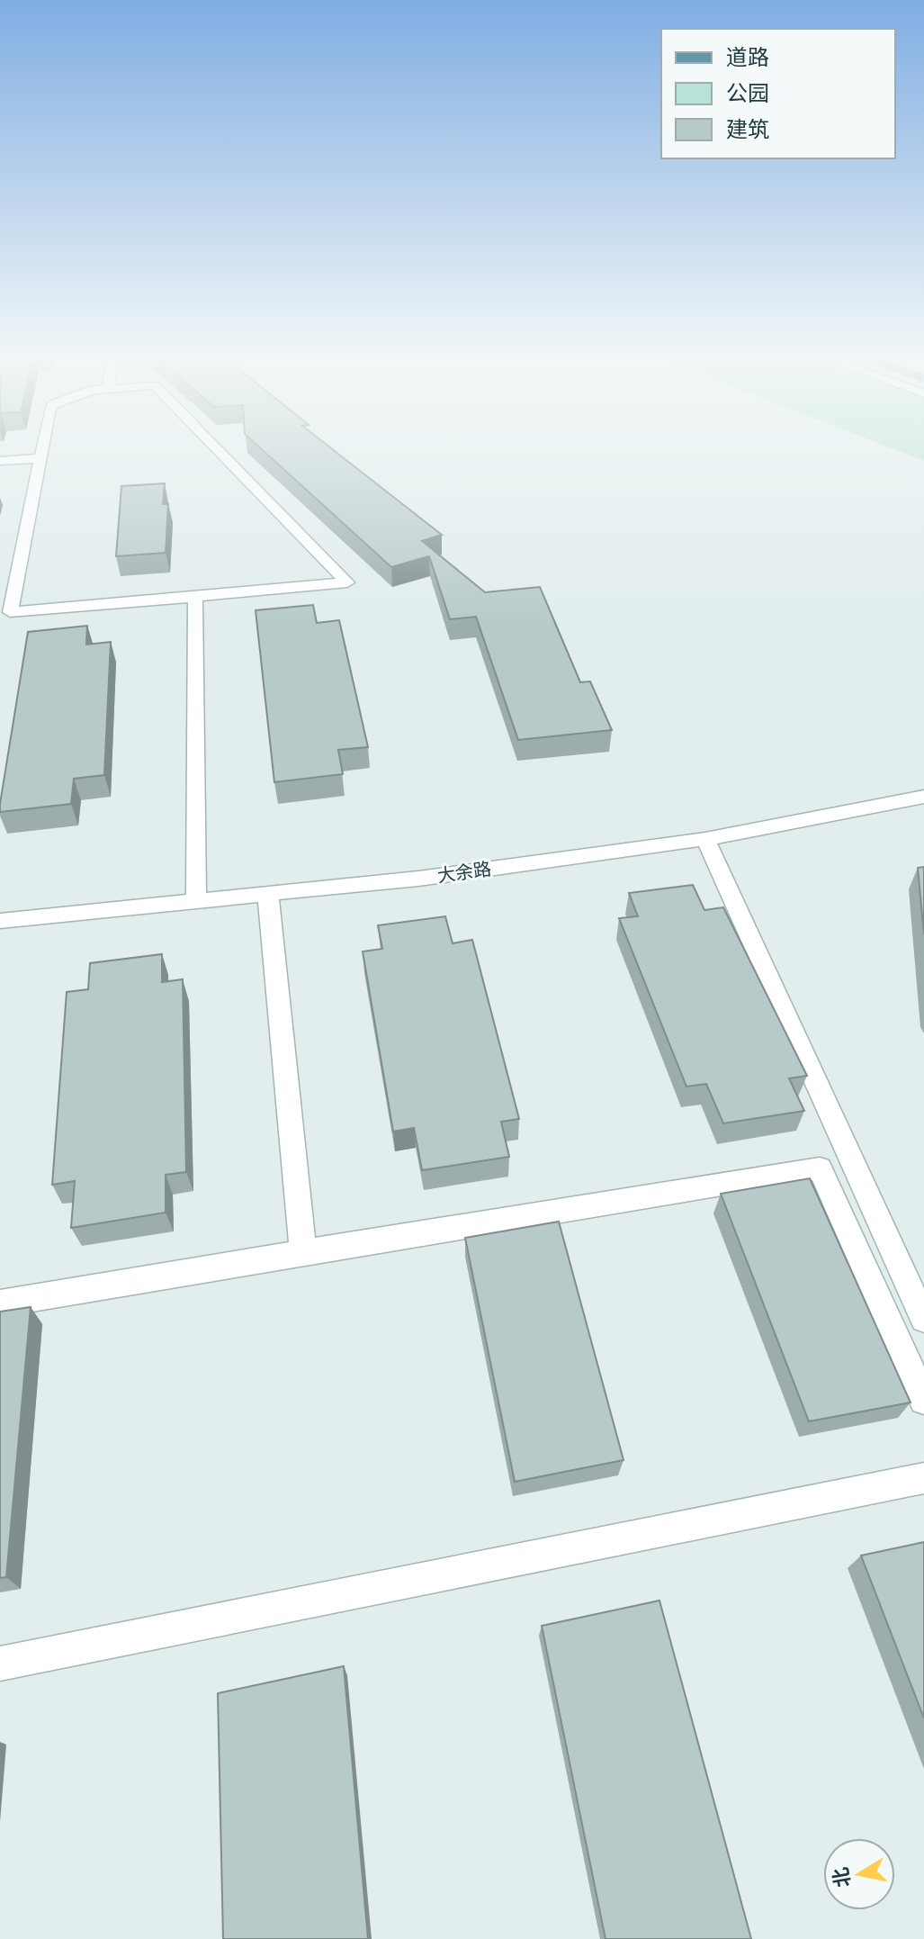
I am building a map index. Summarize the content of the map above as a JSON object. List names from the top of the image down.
{
  "streets": {
    "street": ["大余路"]
  },
  "legend": ["道路", "公园", "建筑"],
  "north": "left"
}
